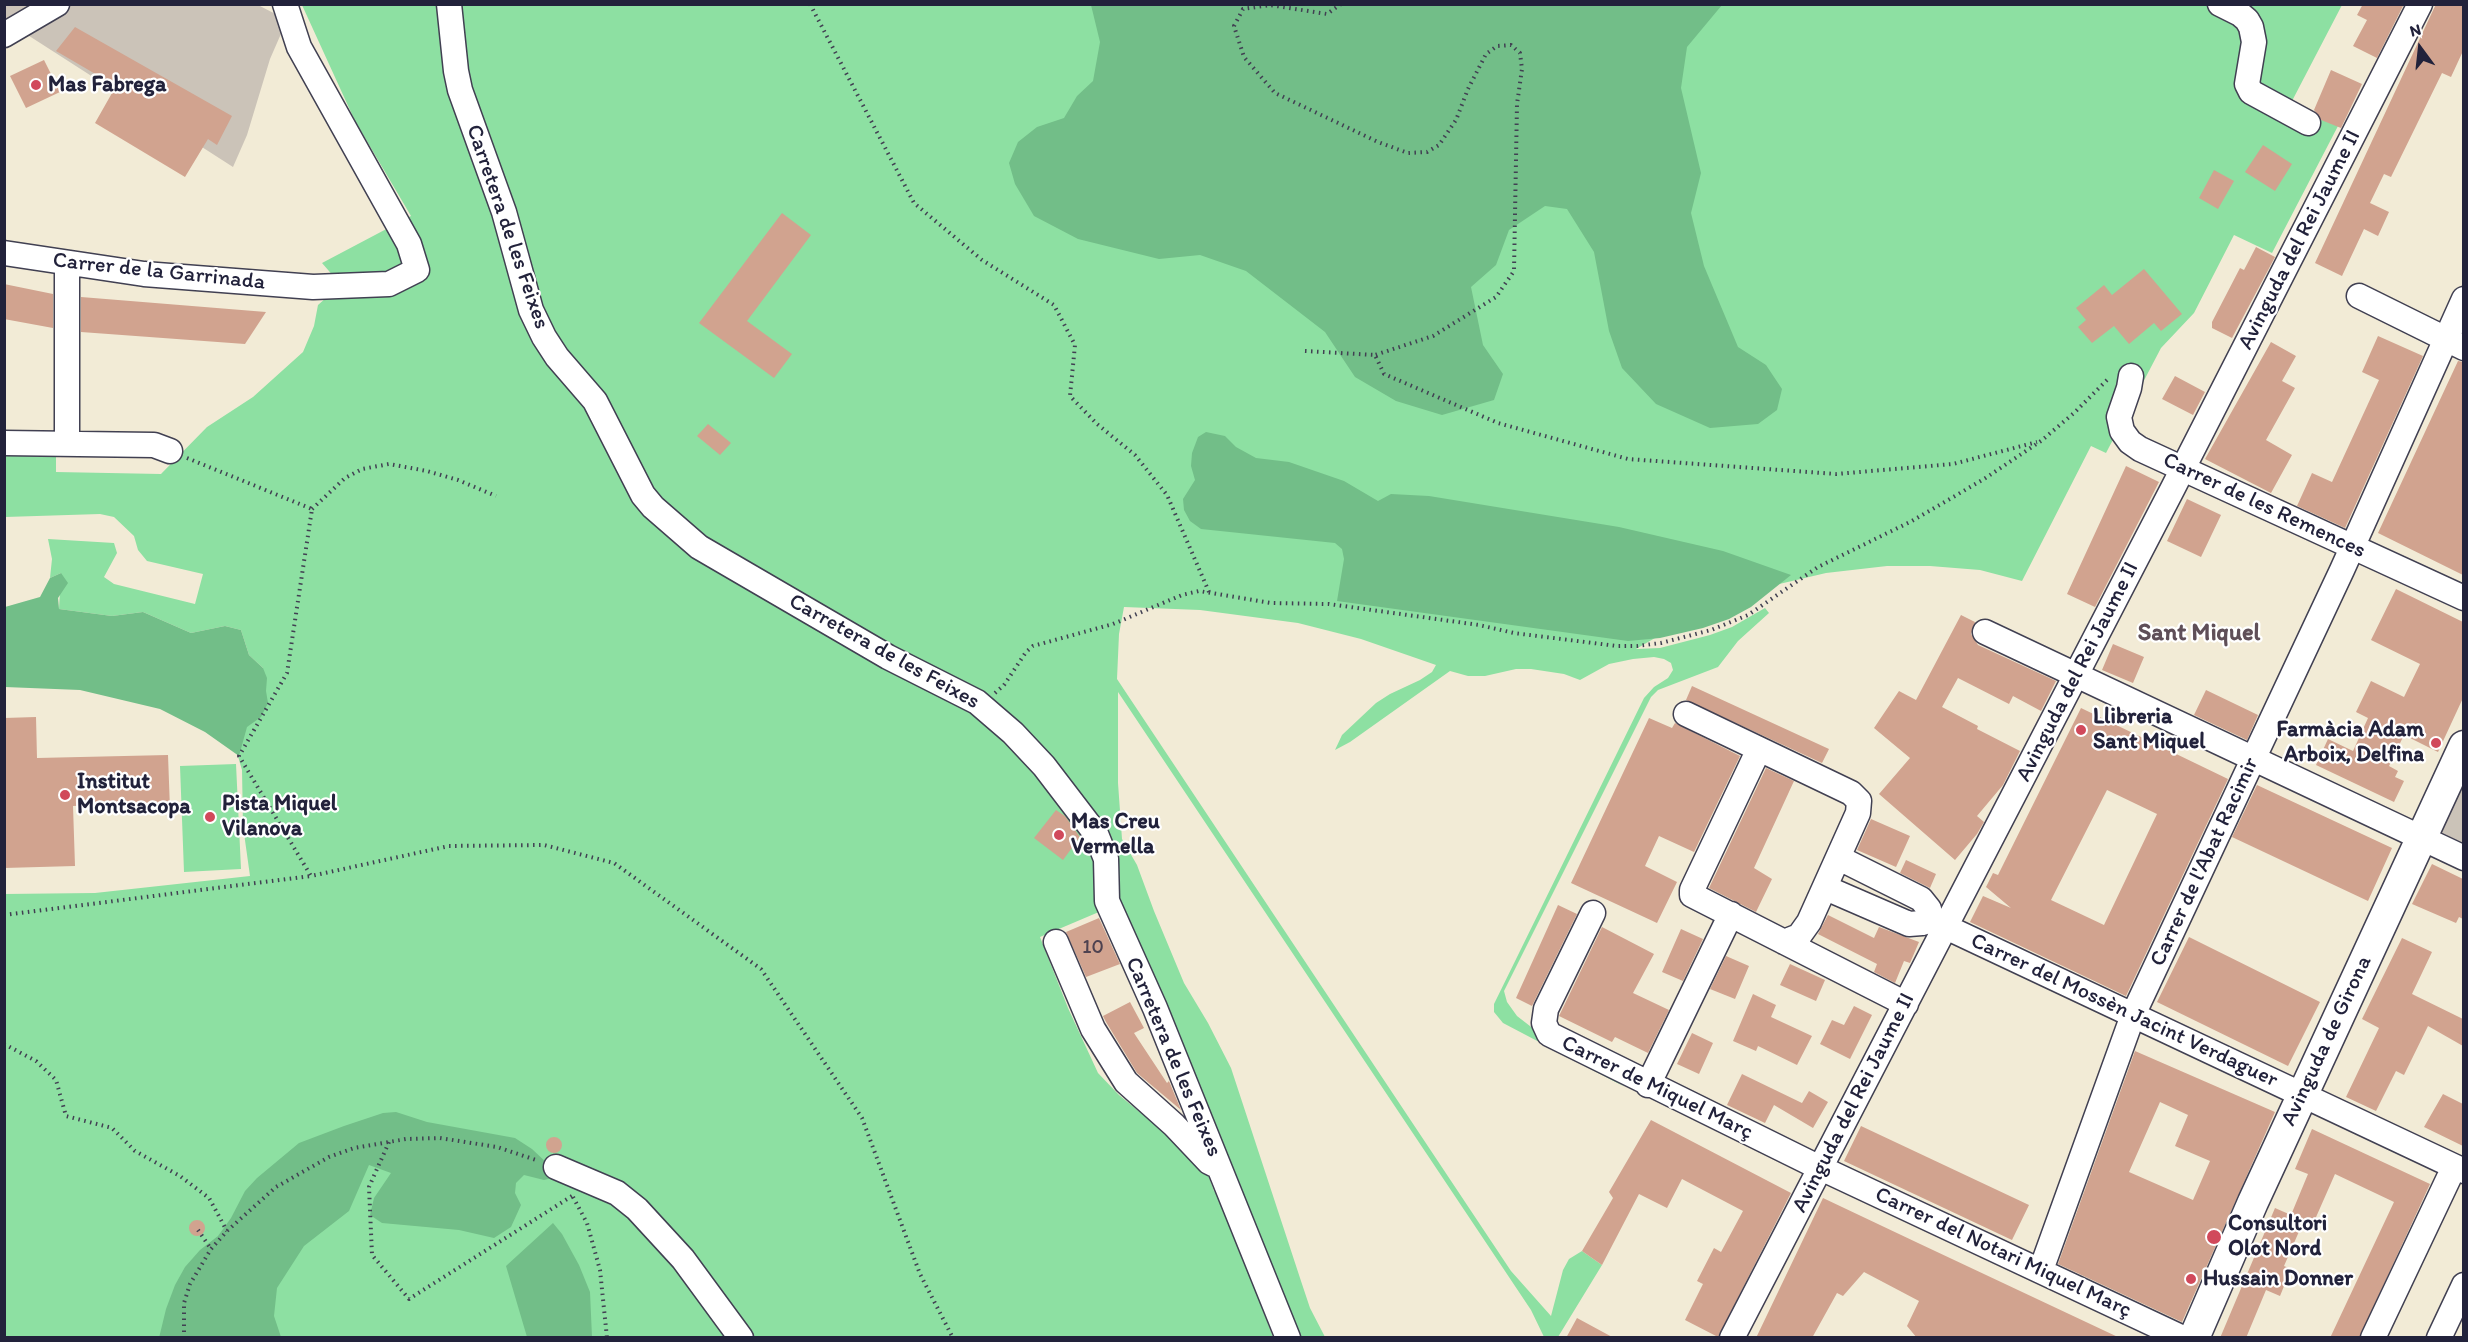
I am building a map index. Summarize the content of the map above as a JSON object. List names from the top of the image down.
{
  "streets": {
    "main road": ["Avinguda de Girona"],
    "street": [
      "Carretera de les Feixes",
      "Avinguda del Rei Jaume II",
      "Carrer de la Garrinada",
      "Carrer de les Remences",
      "Carrer de l'Abat Racimir",
      "Carrer del Mossèn Jacint Verdaguer",
      "Carrer de Miquel Març",
      "Carrer del Notari Miquel Març"
    ]
  },
  "crossings": [
    ["Avinguda del Rei Jaume II", "Carrer de les Remences"],
    ["Avinguda del Rei Jaume II", "Carrer del Mossèn Jacint Verdaguer"],
    ["Avinguda del Rei Jaume II", "Carrer de Miquel Març"],
    ["Avinguda del Rei Jaume II", "Carrer del Notari Miquel Març"],
    ["Carrer de les Remences", "Carrer de l'Abat Racimir"],
    ["Carrer de l'Abat Racimir", "Carrer del Mossèn Jacint Verdaguer"],
    ["Carrer de l'Abat Racimir", "Carrer del Notari Miquel Març"],
    ["Carrer del Mossèn Jacint Verdaguer", "Avinguda de Girona"],
    ["Carrer de Miquel Març", "Carrer del Notari Miquel Març"]
  ],
  "districts": ["Sant Miquel"],
  "places": [
    "Mas Fabrega",
    "Llibreria Sant Miquel",
    "Farmàcia Adam Arboix, Delfina",
    "Institut Montsacopa",
    "Pista Miquel Vilanova",
    "Mas Creu Vermella",
    "Consultori Olot Nord",
    "Hussain Donner"
  ],
  "house_numbers": ["10"],
  "north": "top"
}
